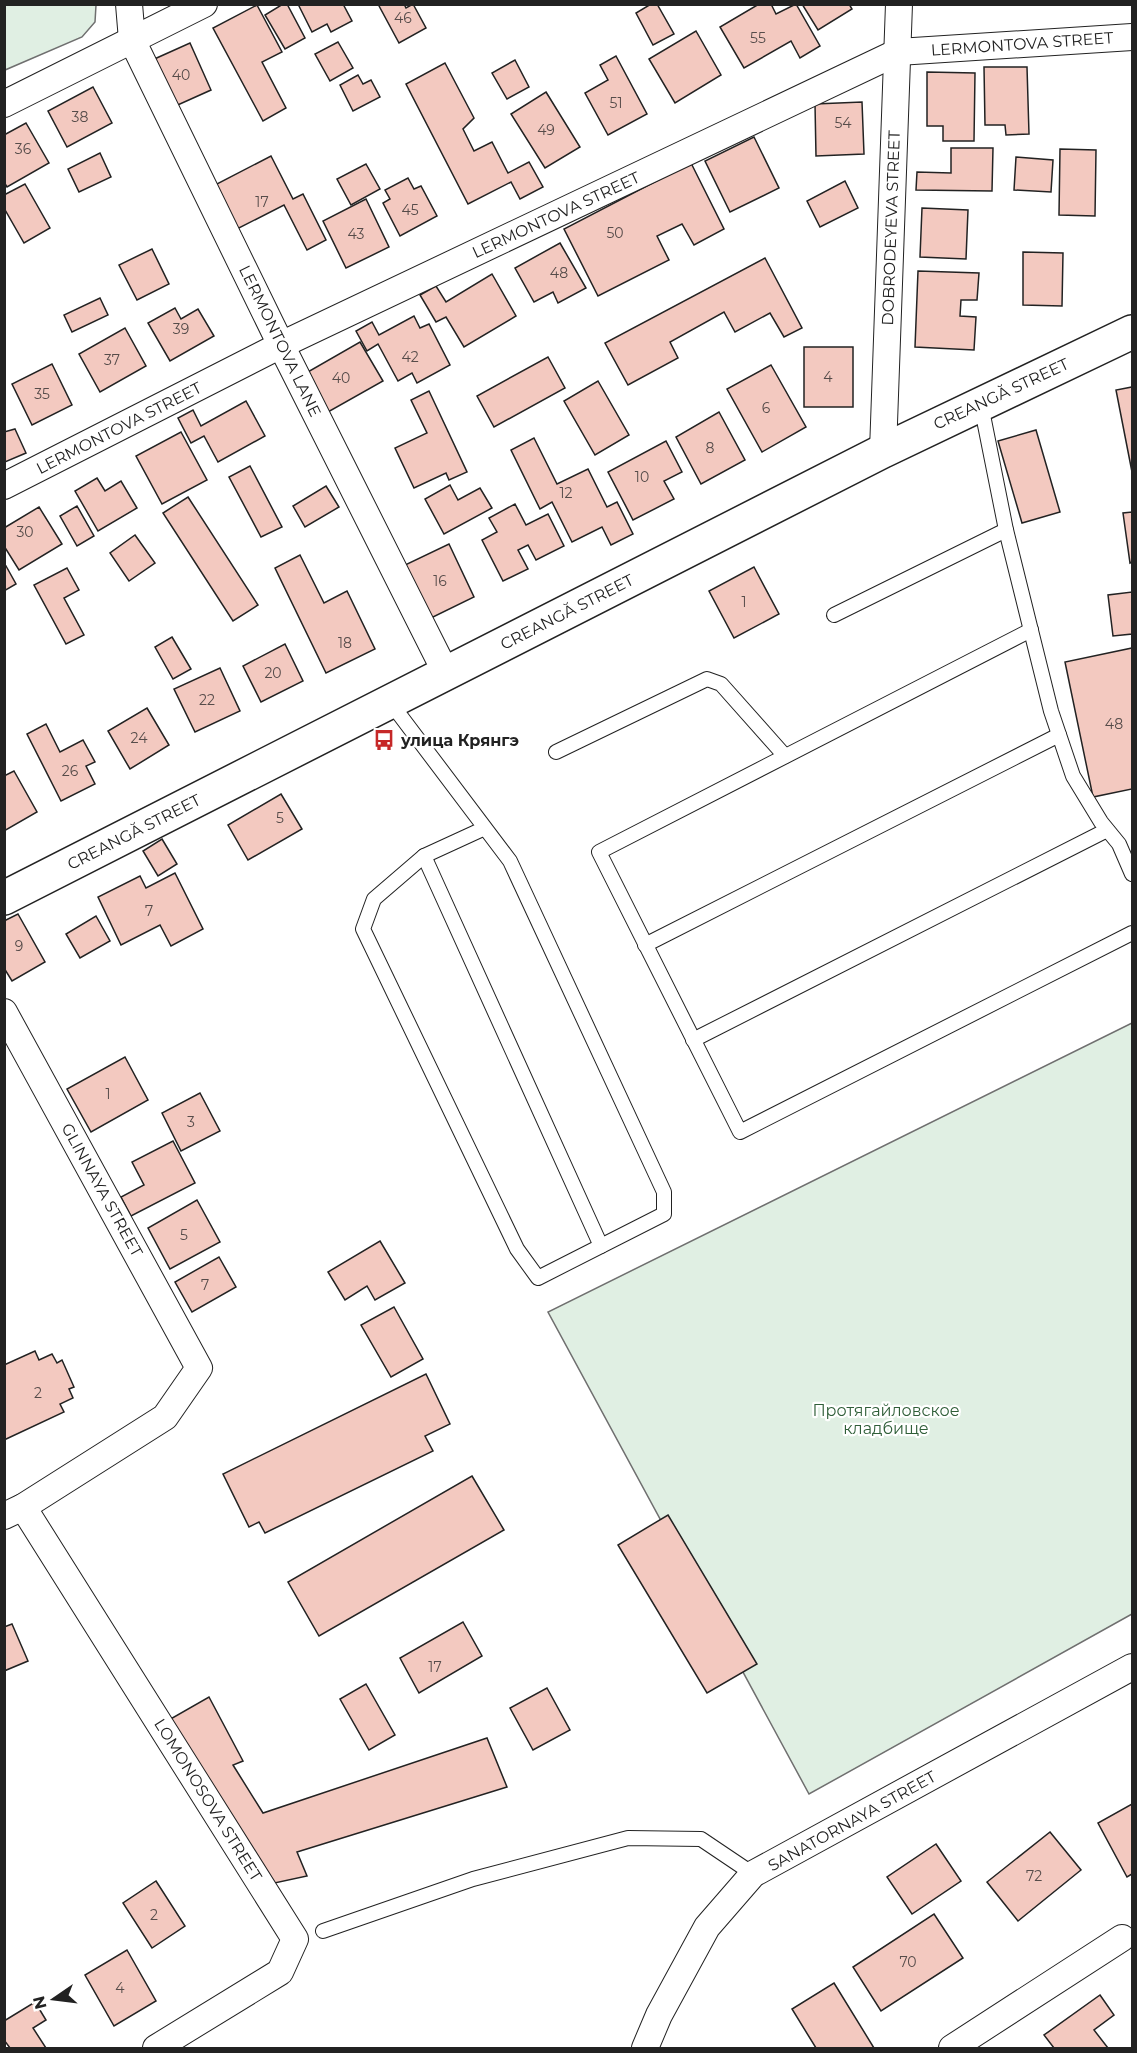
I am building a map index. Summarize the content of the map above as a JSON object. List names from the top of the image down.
{
  "streets": {
    "street": [
      "LERMONTOVA STREET",
      "DOBRODEYEVA STREET",
      "LERMONTOVA LANE",
      "CREANGĂ STREET",
      "GLINNAYA STREET",
      "LOMONOSOVA STREET",
      "SANATORNAYA STREET"
    ]
  },
  "crossings": [
    ["LERMONTOVA STREET", "DOBRODEYEVA STREET"],
    ["LERMONTOVA STREET", "LERMONTOVA LANE"],
    ["DOBRODEYEVA STREET", "CREANGĂ STREET"],
    ["LERMONTOVA LANE", "CREANGĂ STREET"],
    ["GLINNAYA STREET", "LOMONOSOVA STREET"]
  ],
  "parks": ["Протягайловское кладбище"],
  "places": {
    "bus stop": ["улица Крянгэ"]
  },
  "house_numbers": [
    "46",
    "55",
    "40",
    "51",
    "38",
    "54",
    "49",
    "36",
    "17",
    "45",
    "50",
    "43",
    "48",
    "39",
    "42",
    "37",
    "4",
    "40",
    "35",
    "6",
    "8",
    "10",
    "12",
    "30",
    "16",
    "1",
    "18",
    "20",
    "22",
    "48",
    "24",
    "26",
    "5",
    "7",
    "9",
    "1",
    "3",
    "5",
    "7",
    "2",
    "17",
    "72",
    "2",
    "70",
    "4"
  ],
  "north": "left"
}
